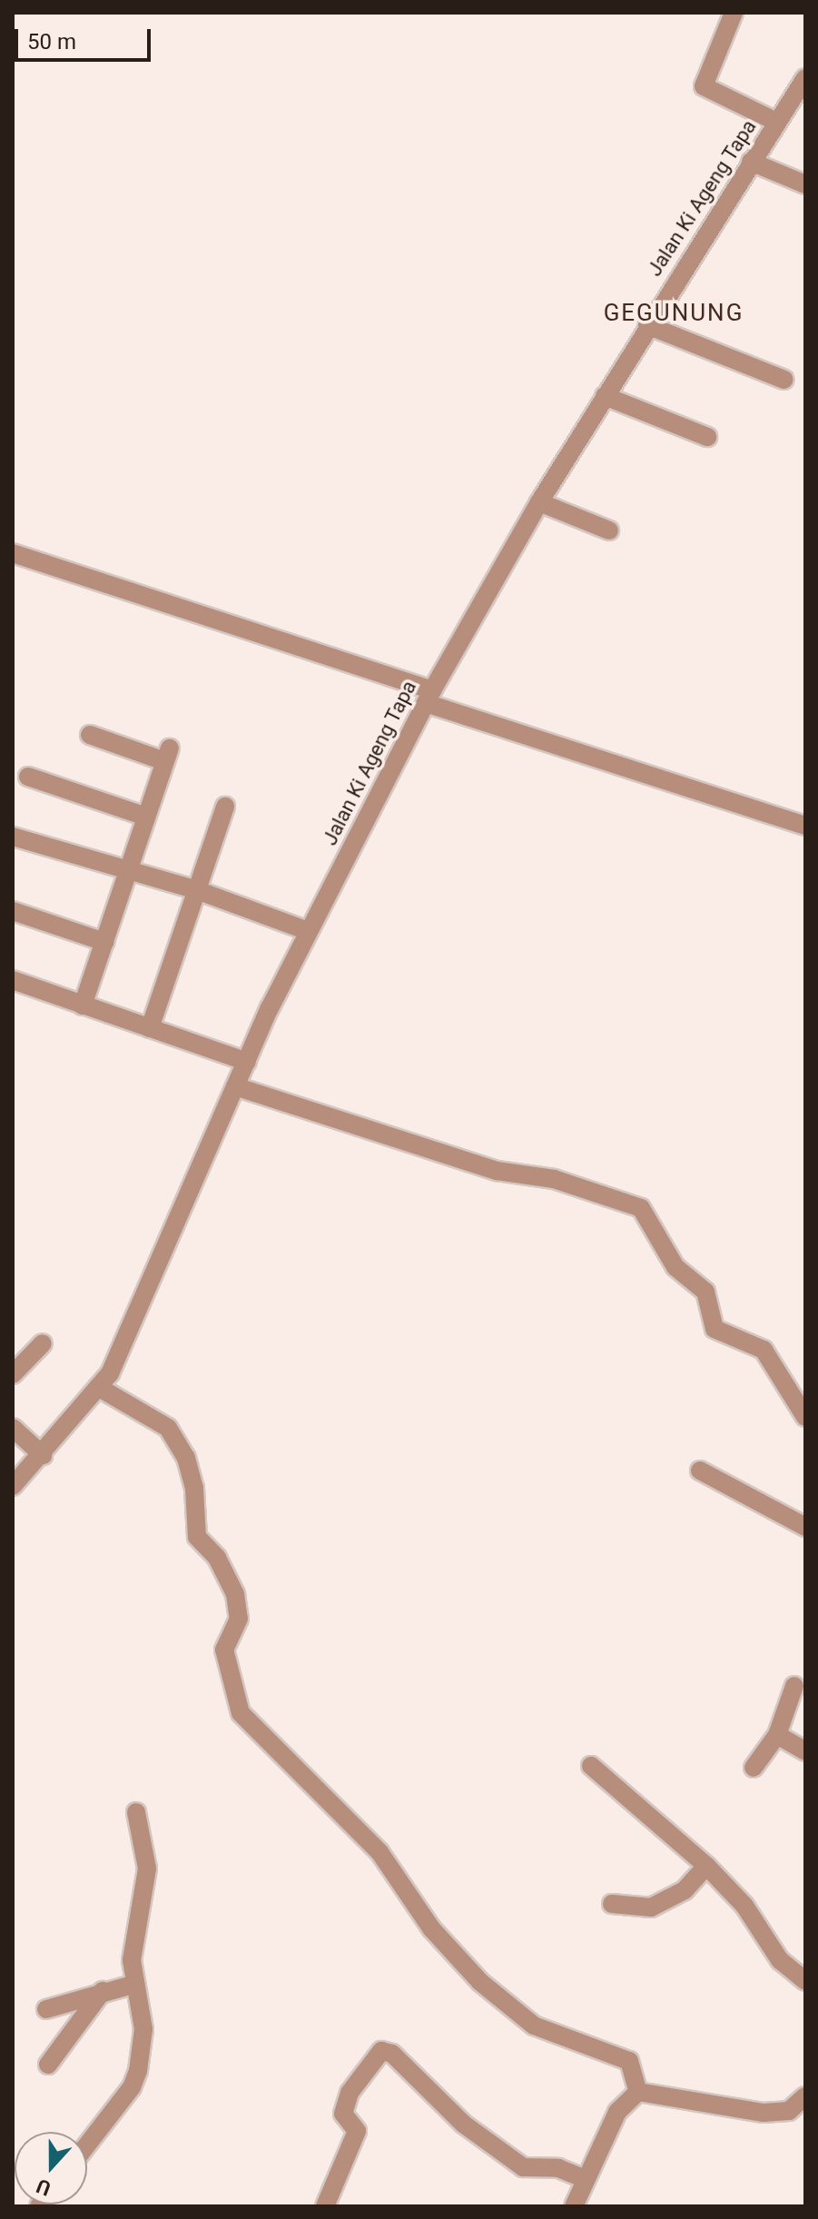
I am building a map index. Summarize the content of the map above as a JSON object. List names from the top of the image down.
{
  "streets": {
    "street": ["Jalan Ki Ageng Tapa"]
  },
  "districts": ["GEGUNUNG"],
  "scale_bar": "50 m",
  "north": "bottom"
}
